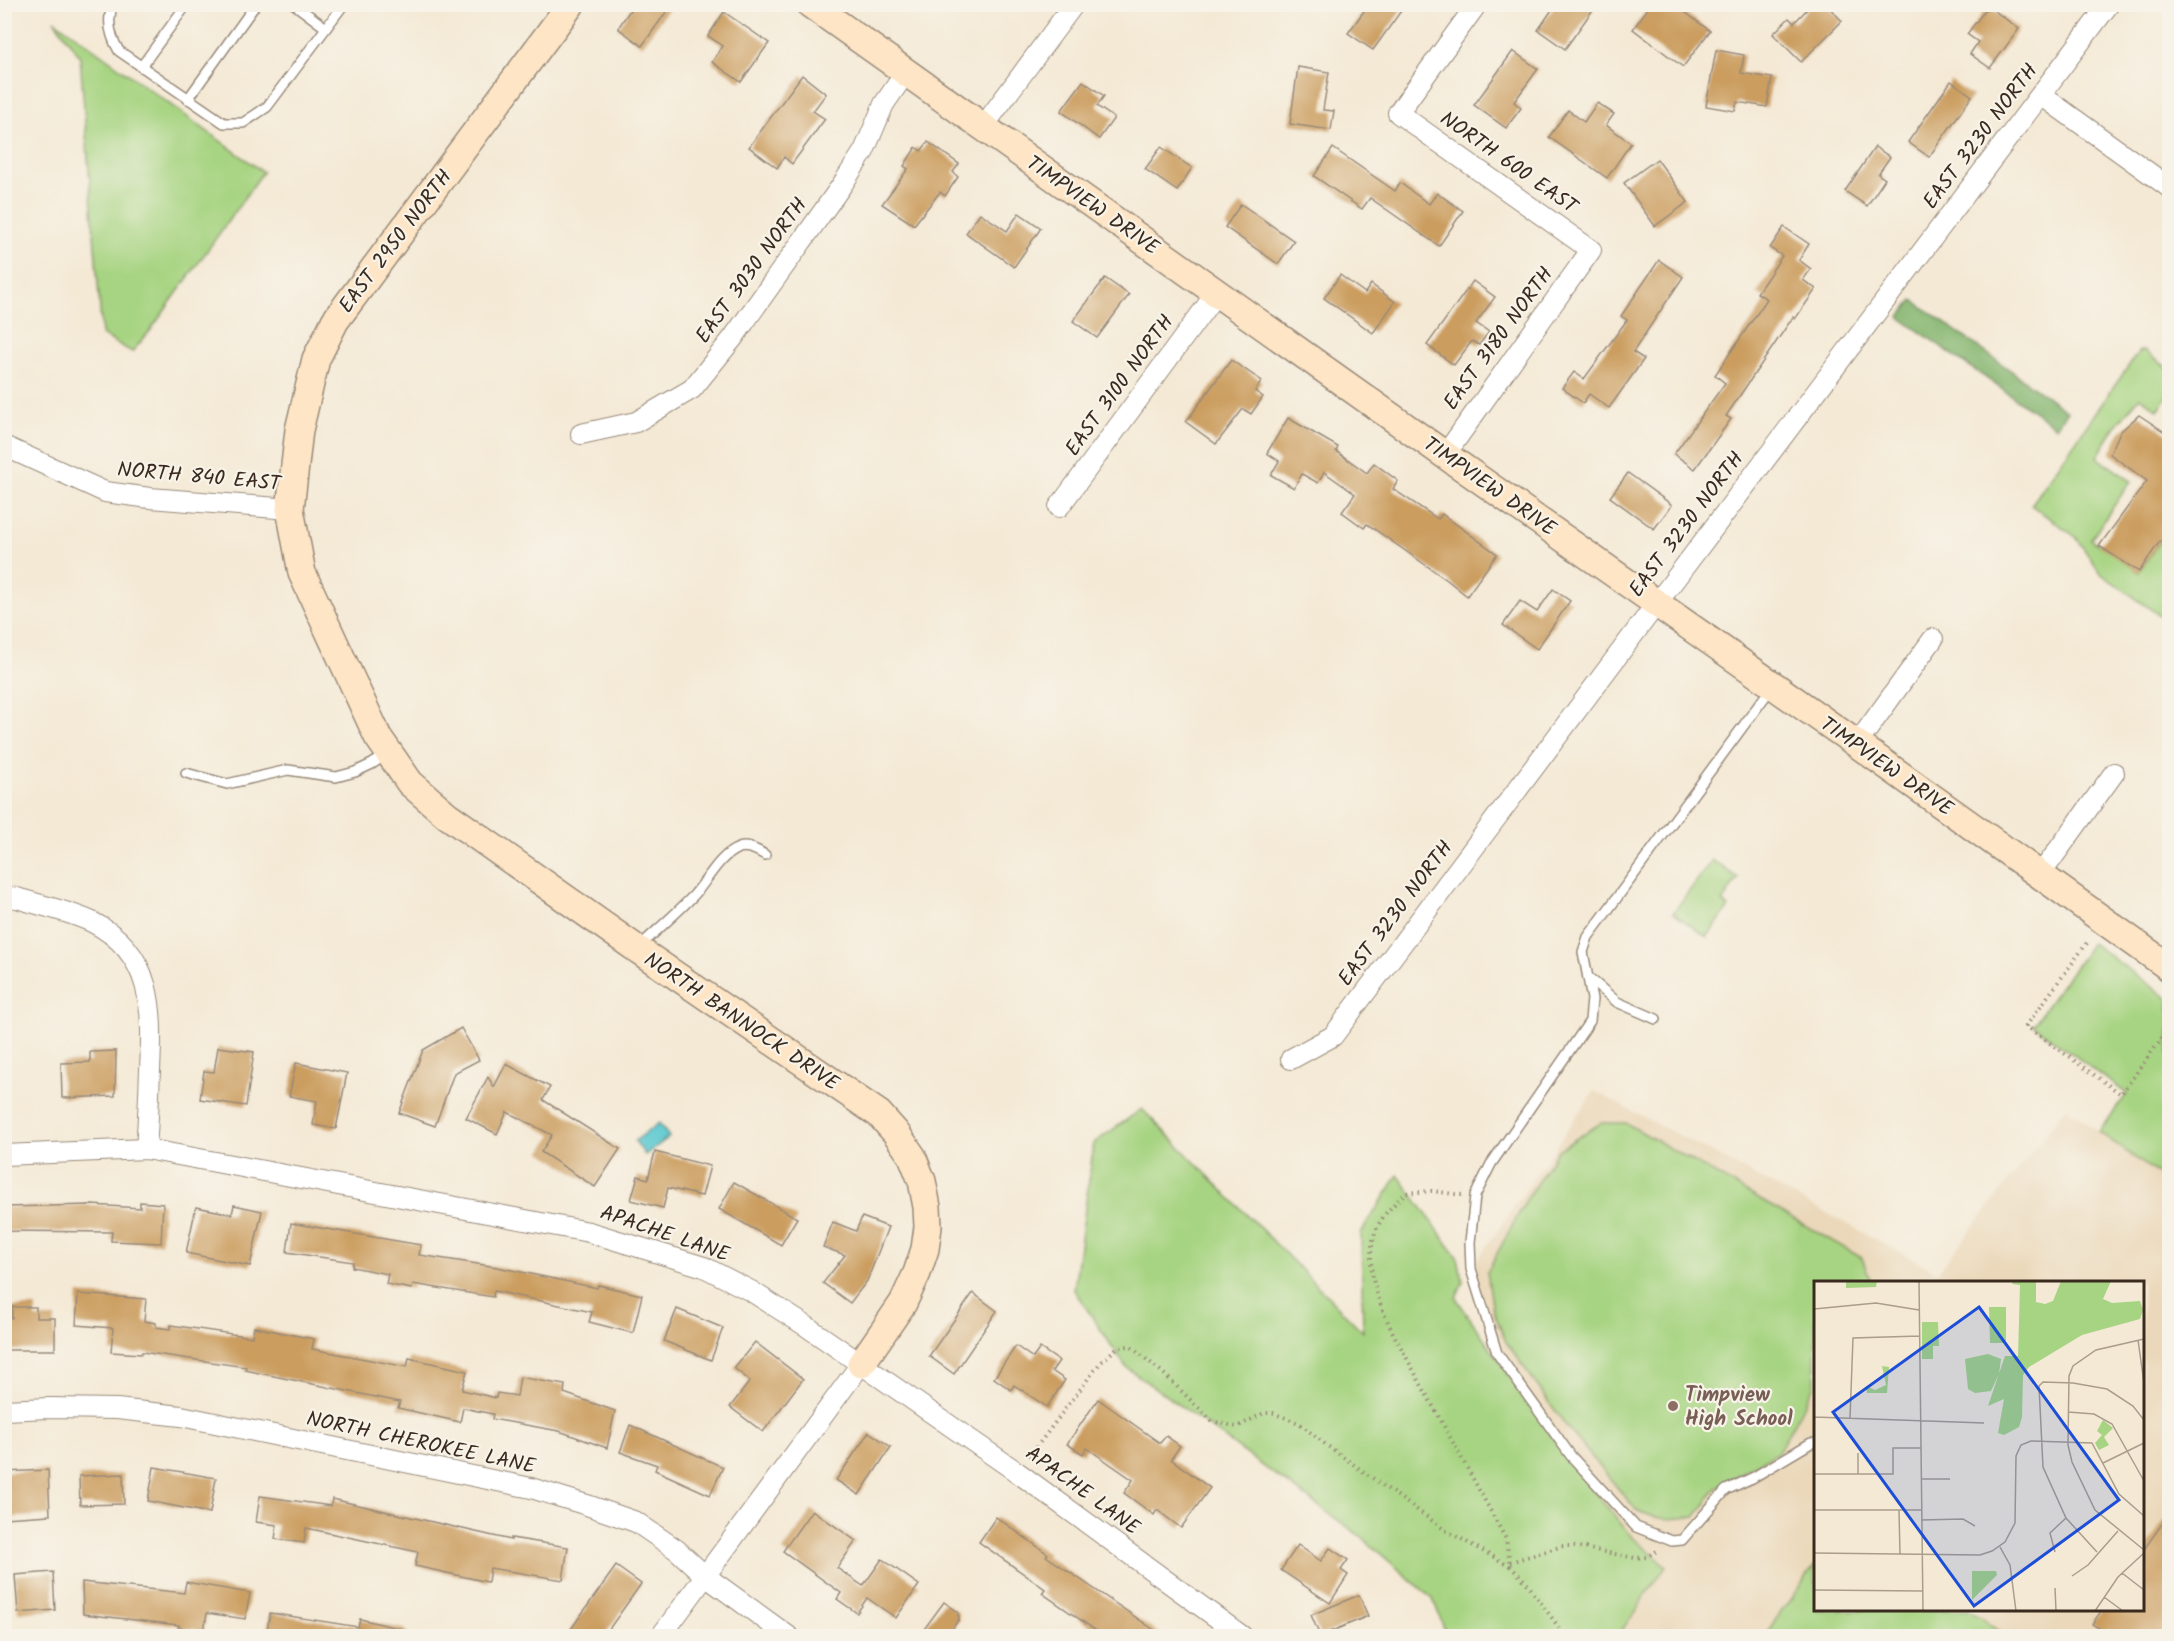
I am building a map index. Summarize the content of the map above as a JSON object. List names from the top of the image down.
{
  "streets": {
    "street": [
      "EAST 3230 NORTH",
      "NORTH 600 EAST",
      "TIMPVIEW DRIVE",
      "EAST 2950 NORTH",
      "EAST 3030 NORTH",
      "EAST 3180 NORTH",
      "EAST 3100 NORTH",
      "NORTH 840 EAST",
      "NORTH BANNOCK DRIVE",
      "APACHE LANE",
      "NORTH CHEROKEE LANE"
    ]
  },
  "crossings": [
    ["EAST 3230 NORTH", "TIMPVIEW DRIVE"],
    ["NORTH 600 EAST", "EAST 3180 NORTH"],
    ["TIMPVIEW DRIVE", "EAST 3030 NORTH"],
    ["TIMPVIEW DRIVE", "EAST 3180 NORTH"],
    ["TIMPVIEW DRIVE", "EAST 3100 NORTH"],
    ["EAST 2950 NORTH", "NORTH 840 EAST"],
    ["EAST 2950 NORTH", "NORTH BANNOCK DRIVE"],
    ["NORTH 840 EAST", "NORTH BANNOCK DRIVE"],
    ["NORTH BANNOCK DRIVE", "APACHE LANE"],
    ["NORTH BANNOCK DRIVE", "NORTH CHEROKEE LANE"]
  ],
  "places": ["Timpview High School"]
}
